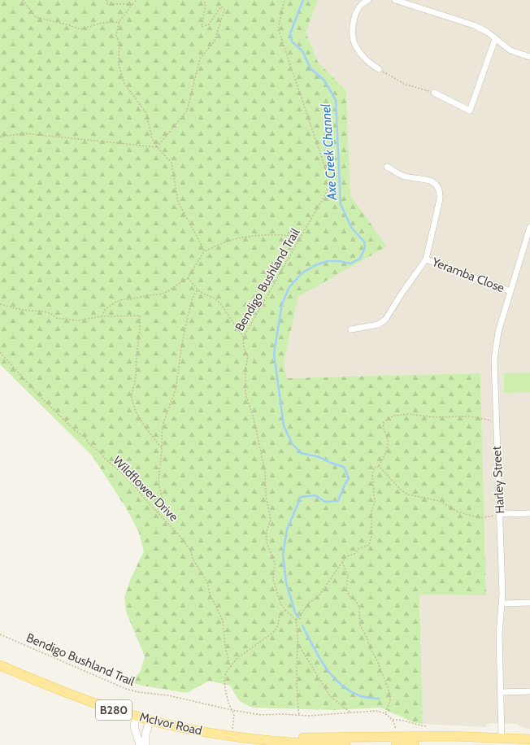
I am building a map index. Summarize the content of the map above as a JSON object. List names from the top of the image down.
{
  "streets": {
    "main road": ["B280", "McIvor Road"],
    "street": ["Yeramba Close", "Harley Street"],
    "path": ["Bendigo Bushland Trail", "Wildflower Drive"]
  },
  "crossings": [
    ["Yeramba Close", "Harley Street"],
    ["Harley Street", "McIvor Road"]
  ],
  "water": ["Axe Creek Channel"]
}
